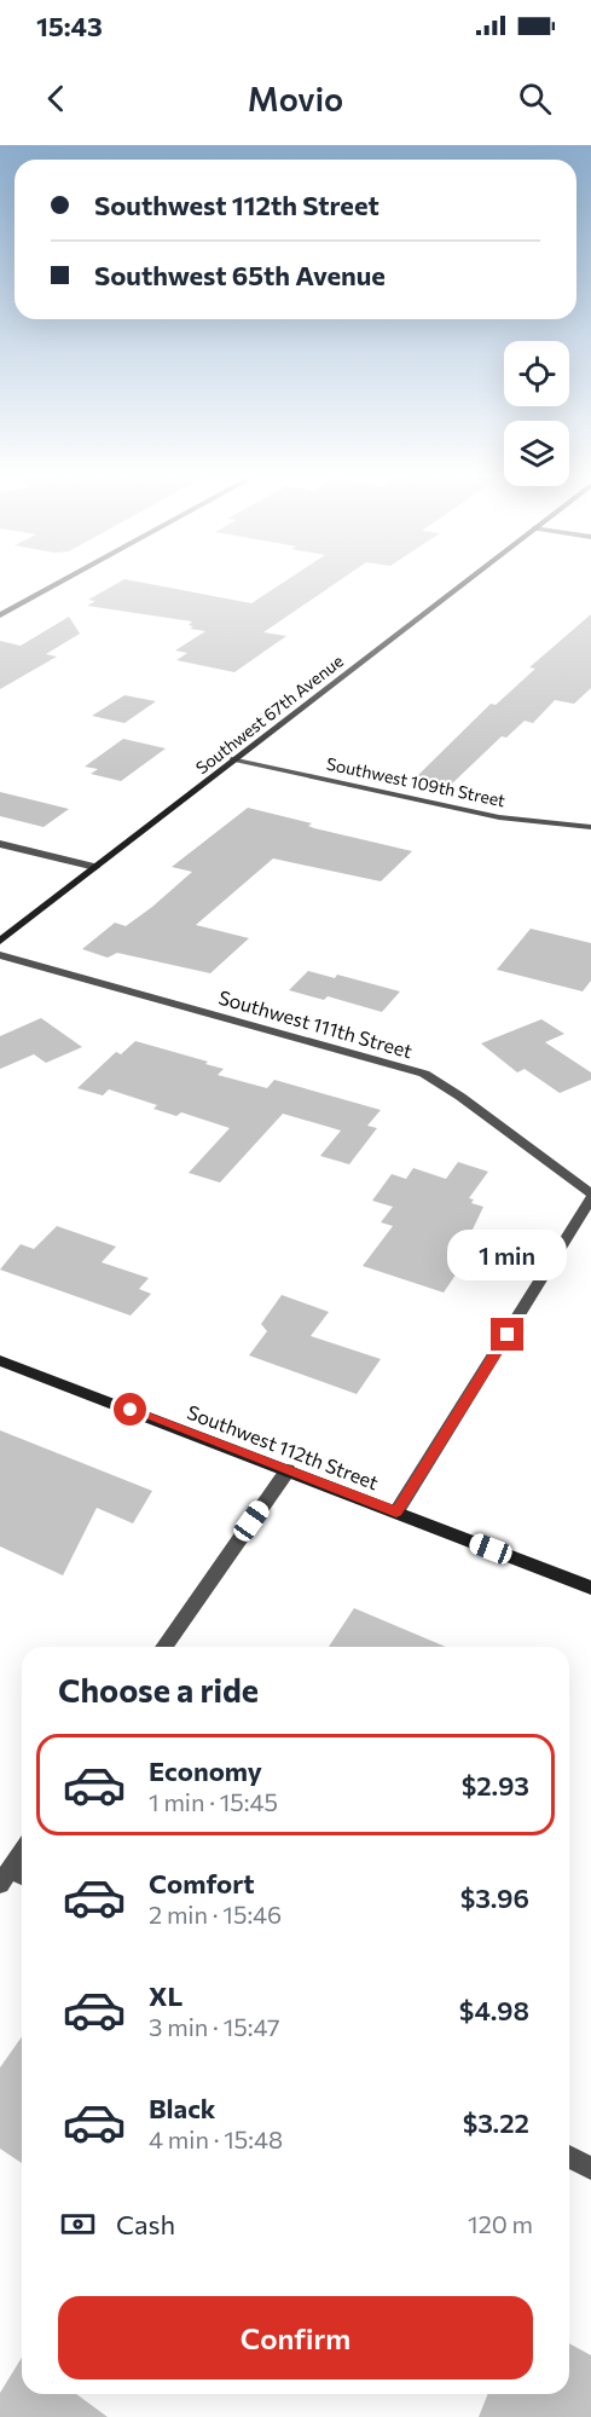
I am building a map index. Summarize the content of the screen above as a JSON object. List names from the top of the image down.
{
  "streets": {
    "main road": ["Southwest 67th Avenue", "Southwest 112th Street"],
    "street": ["Southwest 109th Street", "Southwest 111th Street"]
  },
  "crossings": [
    ["Southwest 67th Avenue", "Southwest 109th Street"]
  ],
  "page": {
    "status": "15:43",
    "header": "Movio",
    "banner": ["Southwest 112th Street", "Southwest 65th Avenue"],
    "bubble": "1 min",
    "heading": "Choose a ride",
    "list": [
      {
        "name": "Economy",
        "note": "1 min · 15:45",
        "value": "$2.93"
      },
      {
        "name": "Comfort",
        "note": "2 min · 15:46",
        "value": "$3.96"
      },
      {
        "name": "XL",
        "note": "3 min · 15:47",
        "value": "$4.98"
      },
      {
        "name": "Black",
        "note": "4 min · 15:48",
        "value": "$3.22"
      }
    ],
    "pay": ["Cash", "120 m"],
    "buttons": "Confirm"
  }
}
